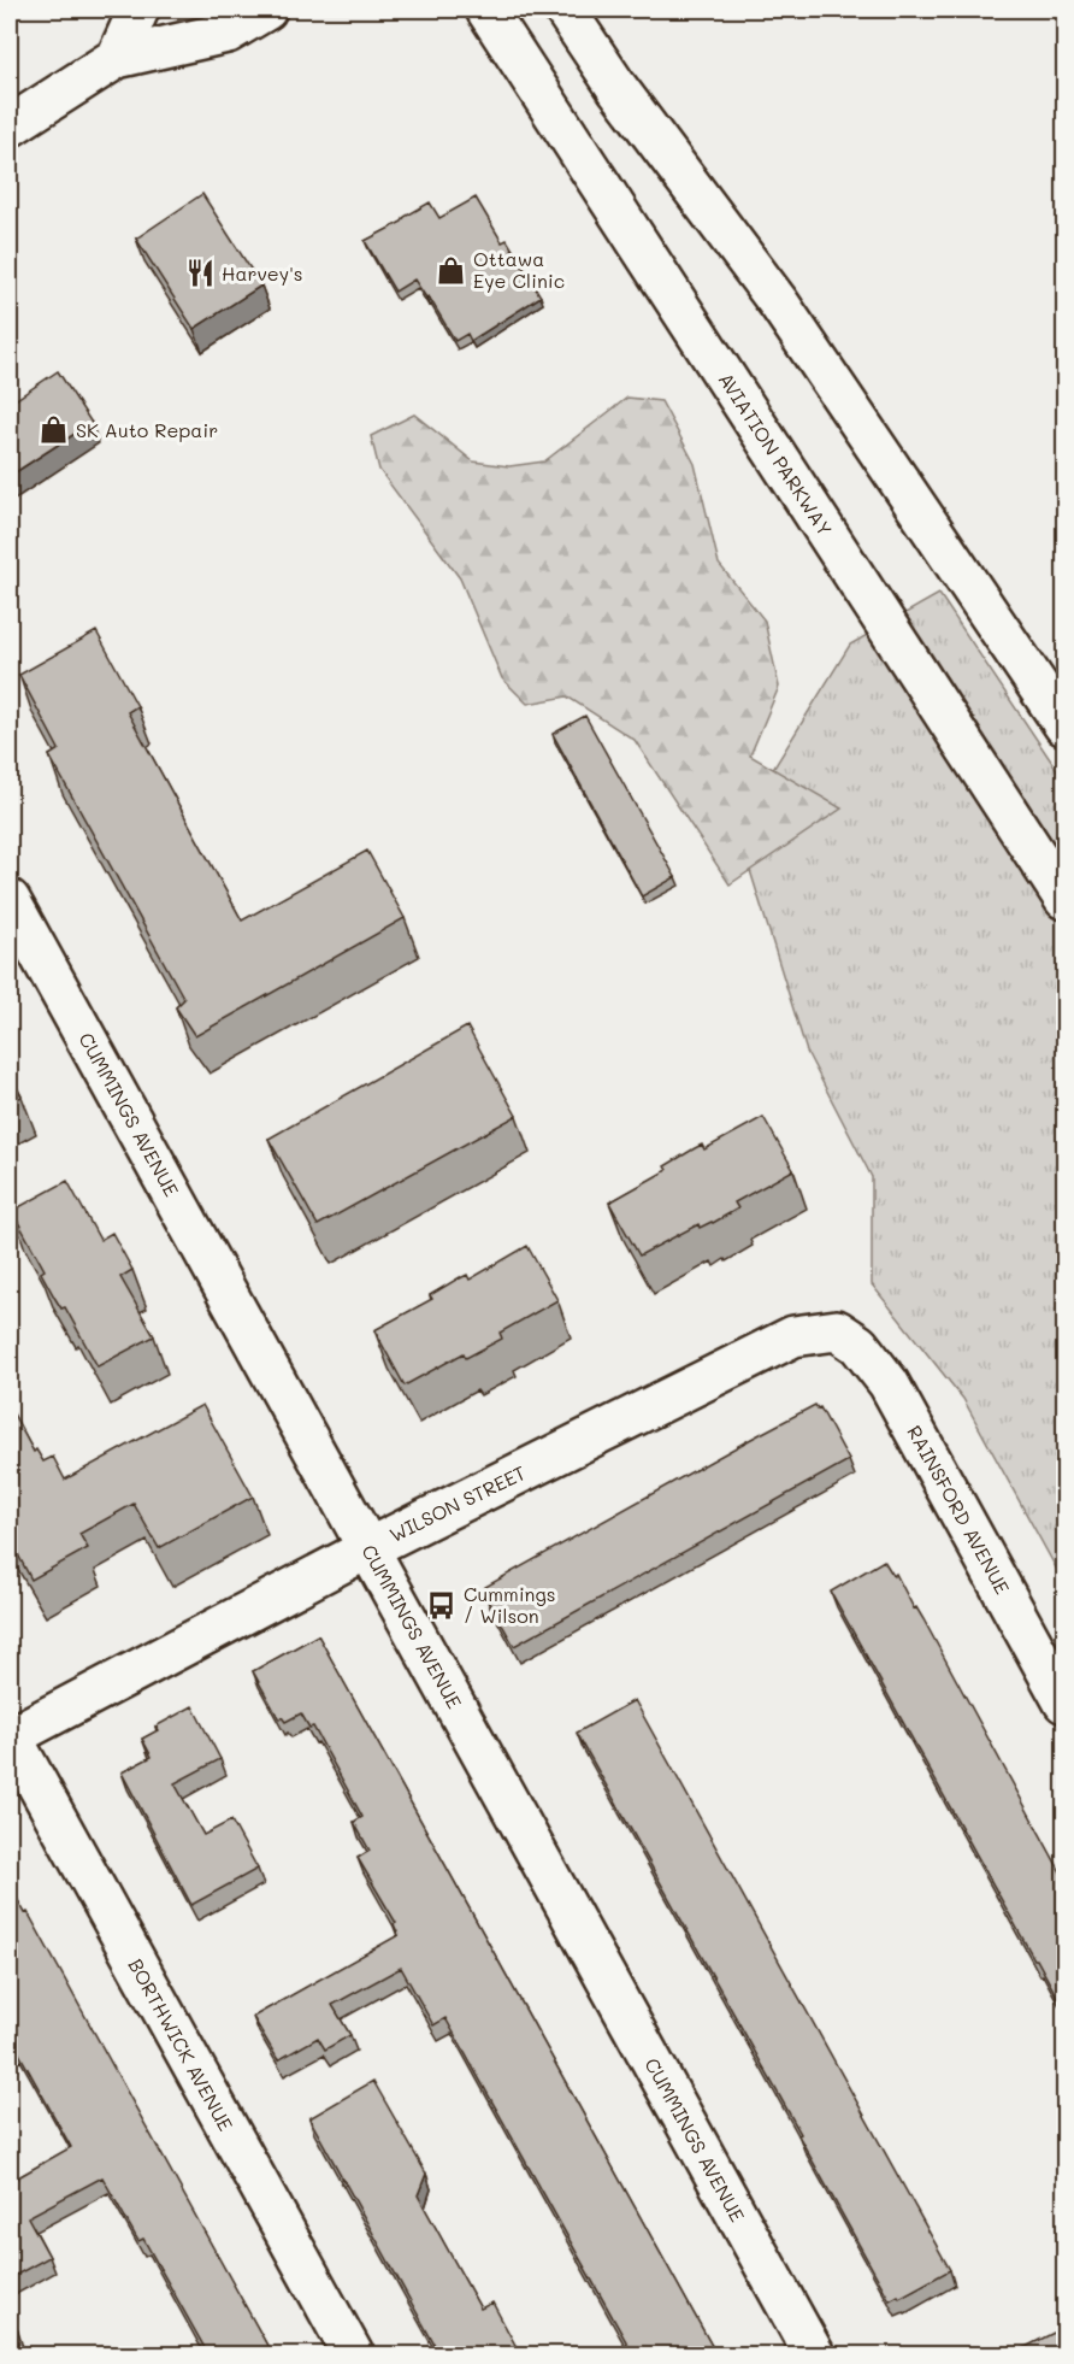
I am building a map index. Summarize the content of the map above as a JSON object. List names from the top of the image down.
{
  "streets": {
    "street": [
      "AVIATION PARKWAY",
      "CUMMINGS AVENUE",
      "WILSON STREET",
      "RAINSFORD AVENUE",
      "BORTHWICK AVENUE"
    ]
  },
  "crossings": [
    ["CUMMINGS AVENUE", "WILSON STREET"],
    ["WILSON STREET", "RAINSFORD AVENUE"],
    ["WILSON STREET", "BORTHWICK AVENUE"]
  ],
  "places": {
    "shop": ["Ottawa Eye Clinic", "SK Auto Repair"],
    "restaurant": ["Harvey's"],
    "bus stop": ["Cummings / Wilson"]
  }
}
